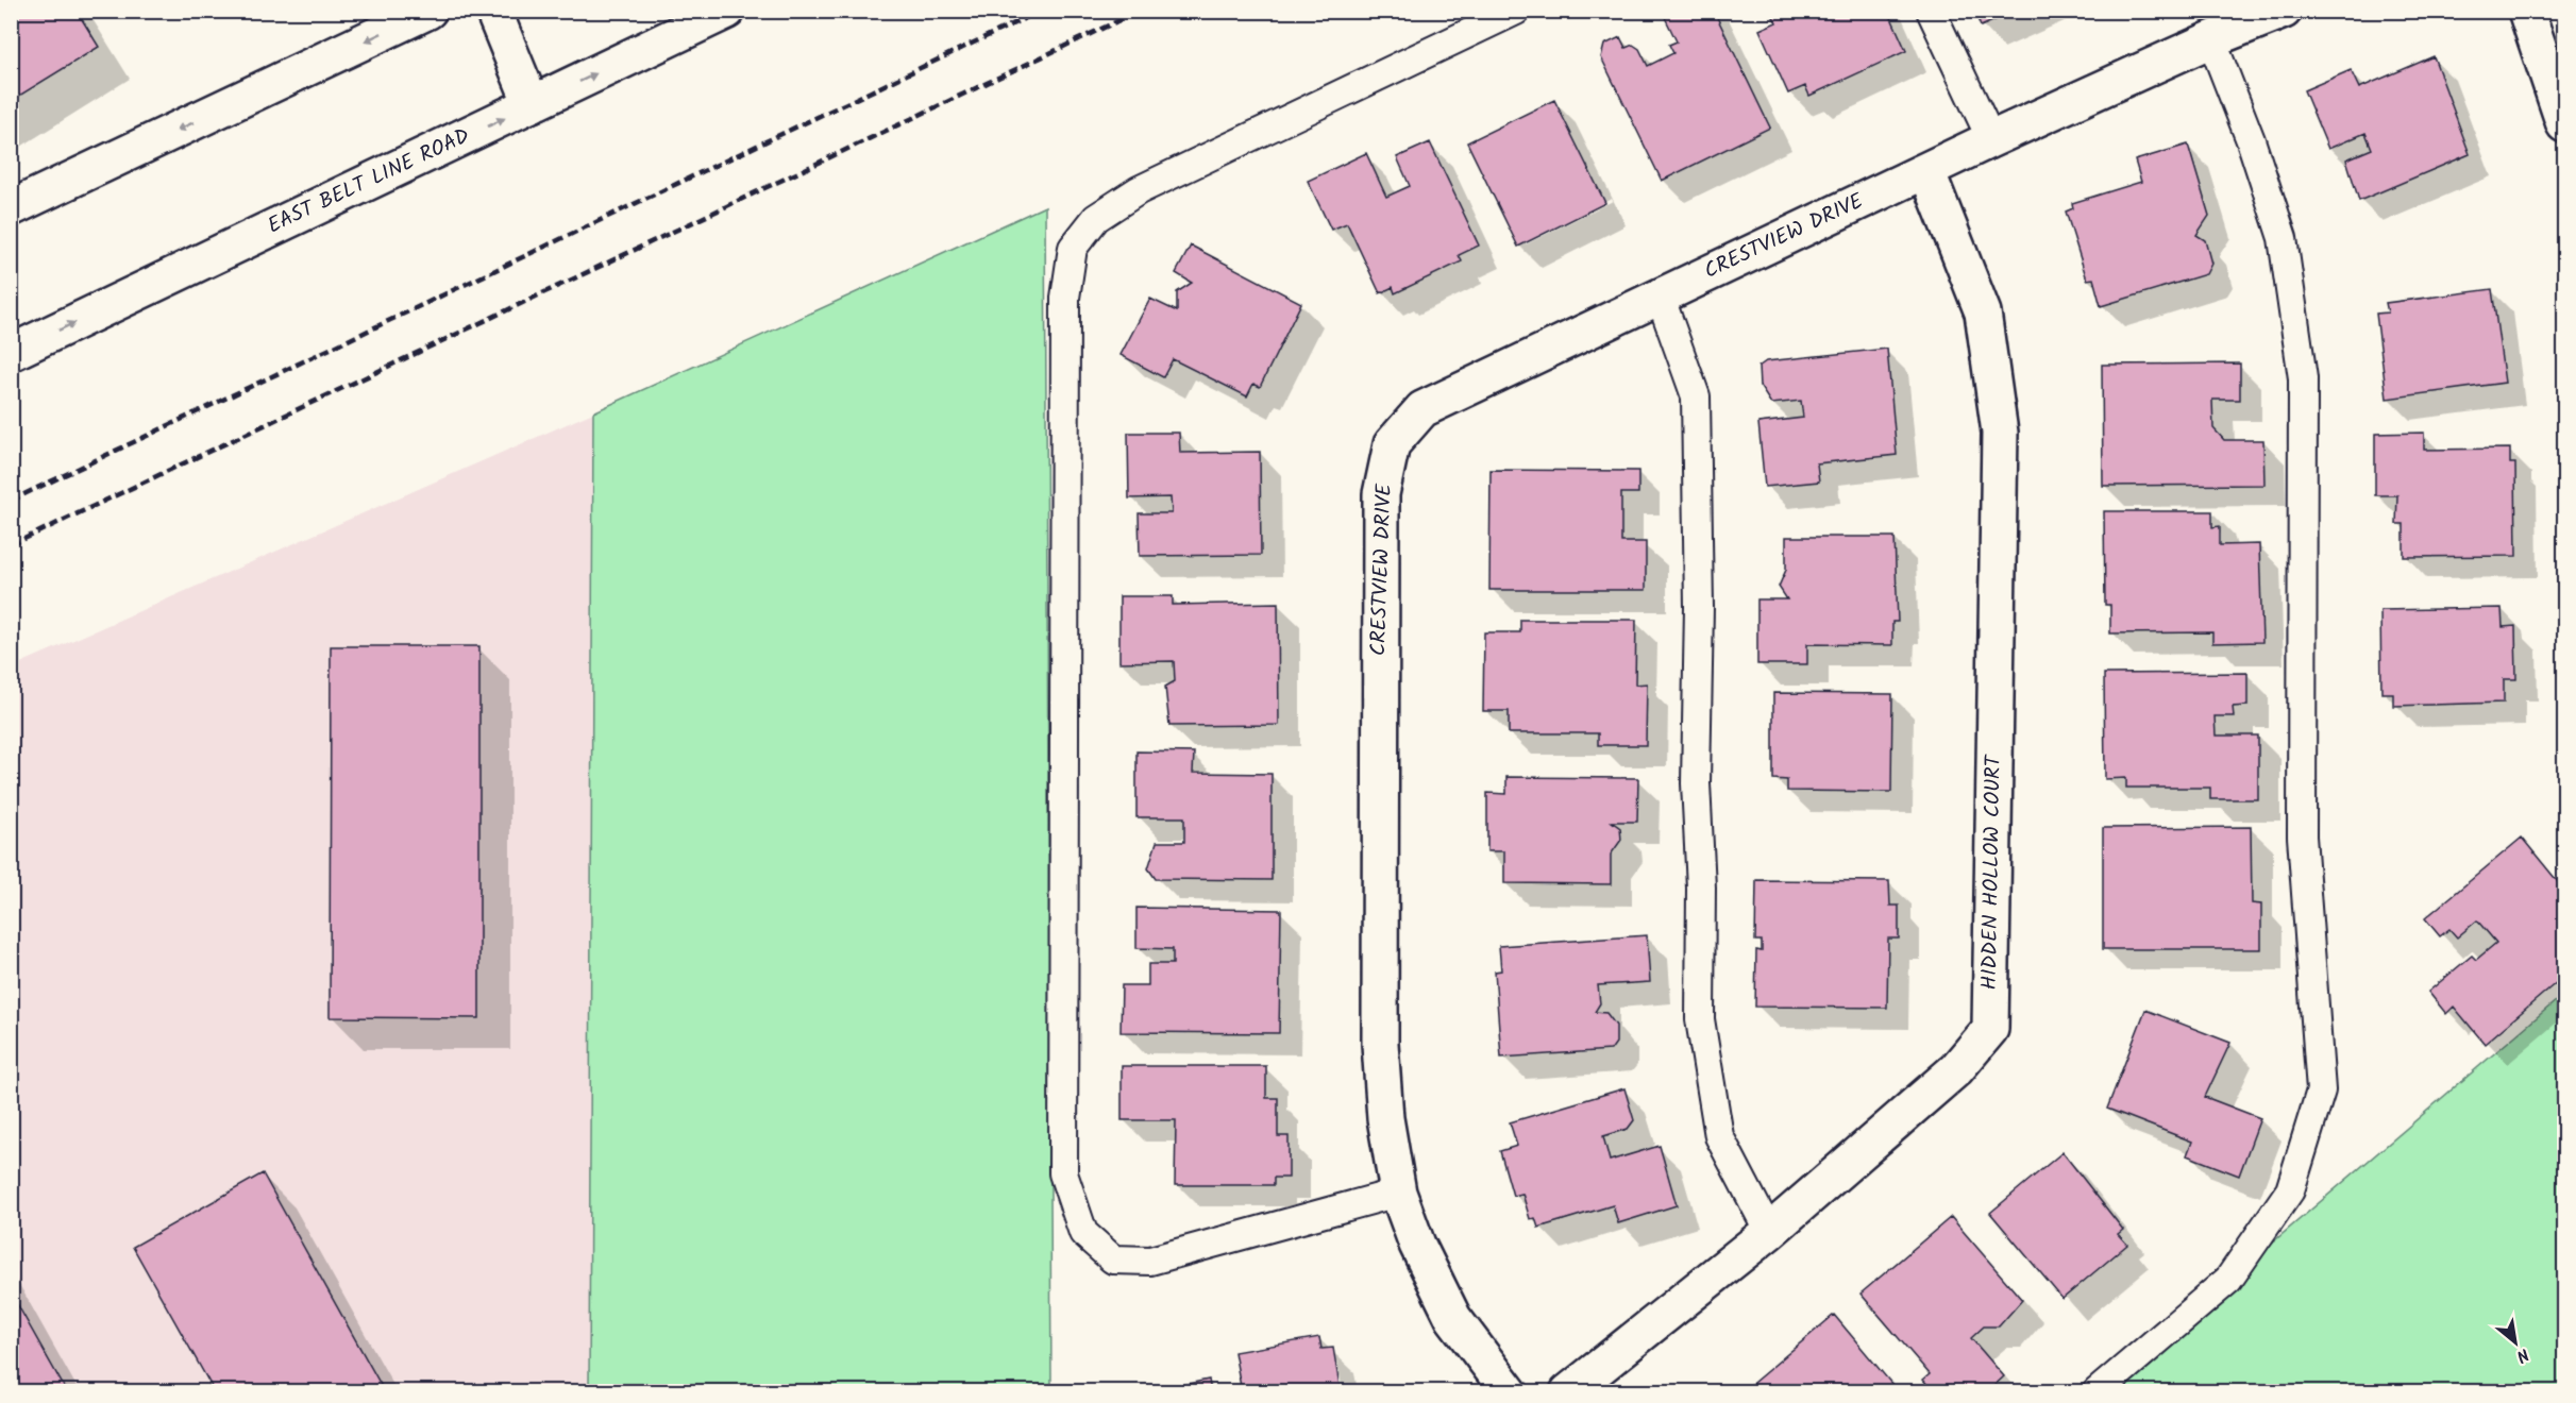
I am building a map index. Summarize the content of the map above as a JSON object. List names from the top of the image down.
{
  "streets": {
    "street": ["EAST BELT LINE ROAD", "CRESTVIEW DRIVE", "HIDDEN HOLLOW COURT"]
  },
  "crossings": [
    ["CRESTVIEW DRIVE", "HIDDEN HOLLOW COURT"]
  ],
  "north": "bottom right"
}
